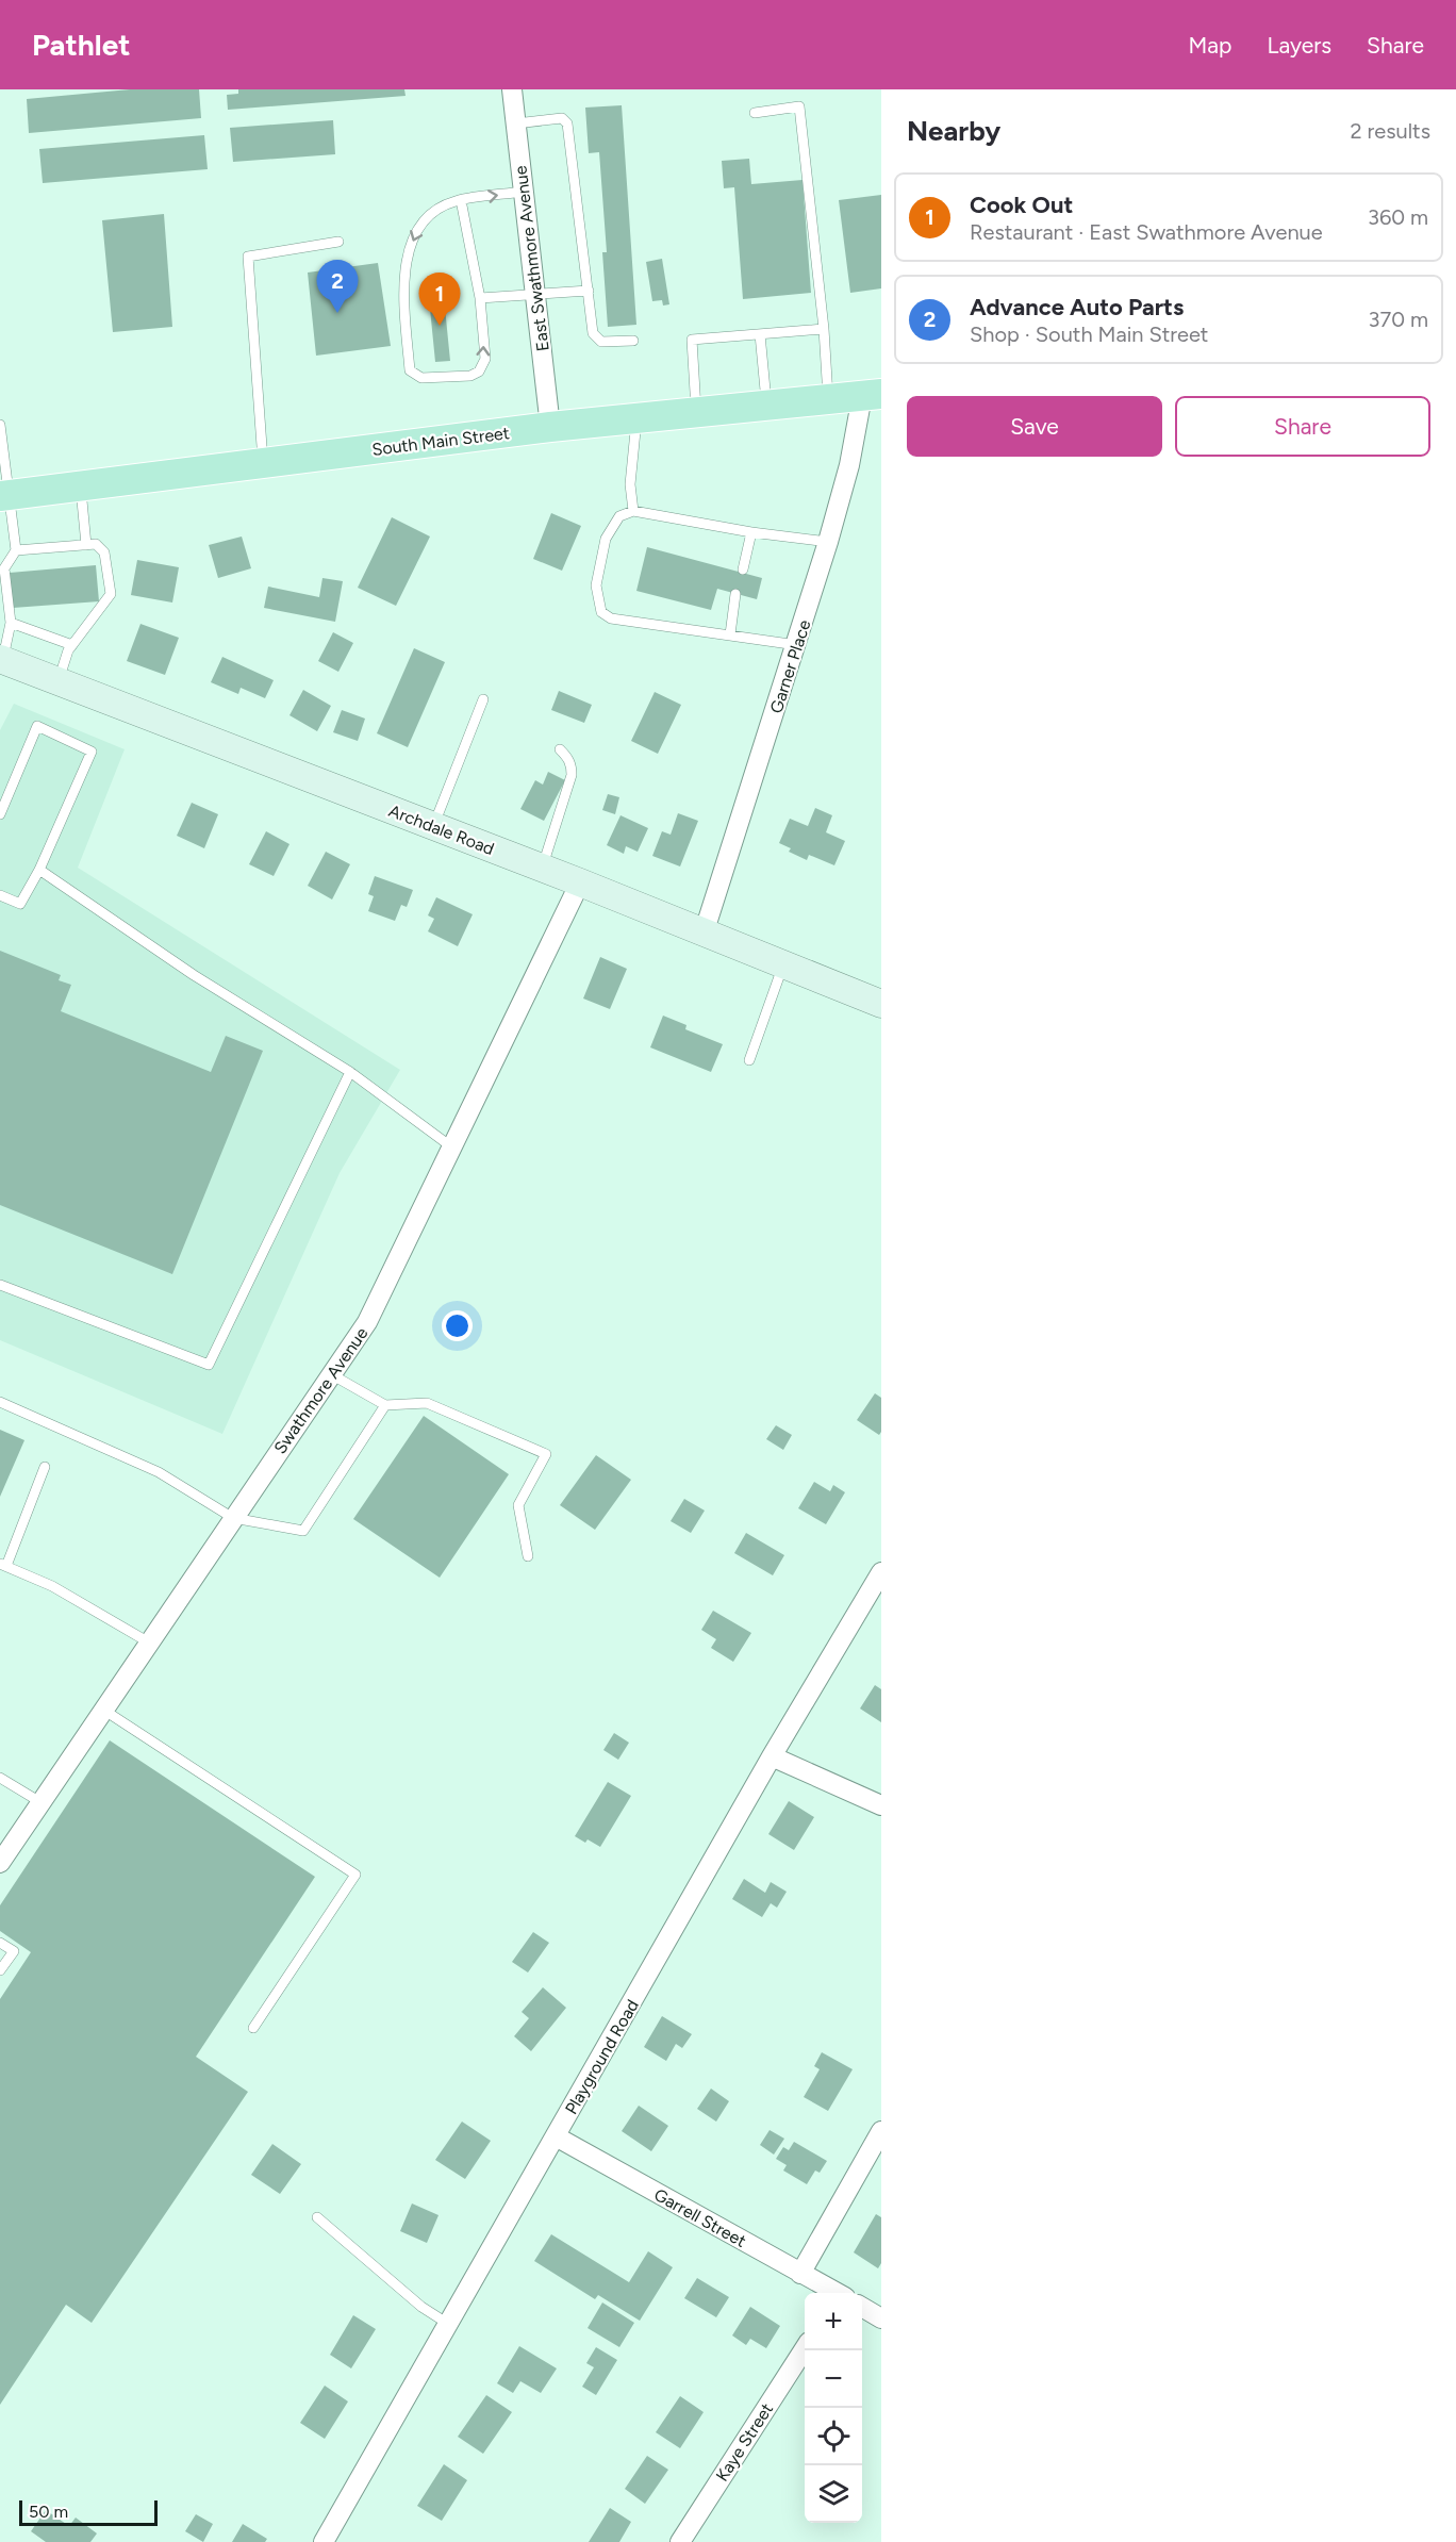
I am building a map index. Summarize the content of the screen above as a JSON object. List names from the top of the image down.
{
  "streets": {
    "main road": ["South Main Street", "Archdale Road"],
    "street": [
      "East Swathmore Avenue",
      "Garner Place",
      "Swathmore Avenue",
      "Playground Road",
      "Garrell Street",
      "Kaye Street"
    ]
  },
  "crossings": [
    ["East Swathmore Avenue", "South Main Street"],
    ["South Main Street", "Garner Place"],
    ["Garner Place", "Archdale Road"],
    ["Archdale Road", "Swathmore Avenue"],
    ["Playground Road", "Garrell Street"]
  ],
  "scale_bar": "50 m",
  "page": {
    "header": "Pathlet",
    "nav": ["Map", "Layers", "Share"],
    "heading": ["Nearby", "2 results"],
    "list": [
      {
        "mark": "1",
        "name": "Cook Out",
        "note": "Restaurant · East Swathmore Avenue",
        "value": "360 m"
      },
      {
        "mark": "2",
        "name": "Advance Auto Parts",
        "note": "Shop · South Main Street",
        "value": "370 m"
      }
    ],
    "pins": ["2", "1"],
    "buttons": ["Save", "Share"],
    "map_buttons": ["+", "−"],
    "scale": "50 m"
  }
}
